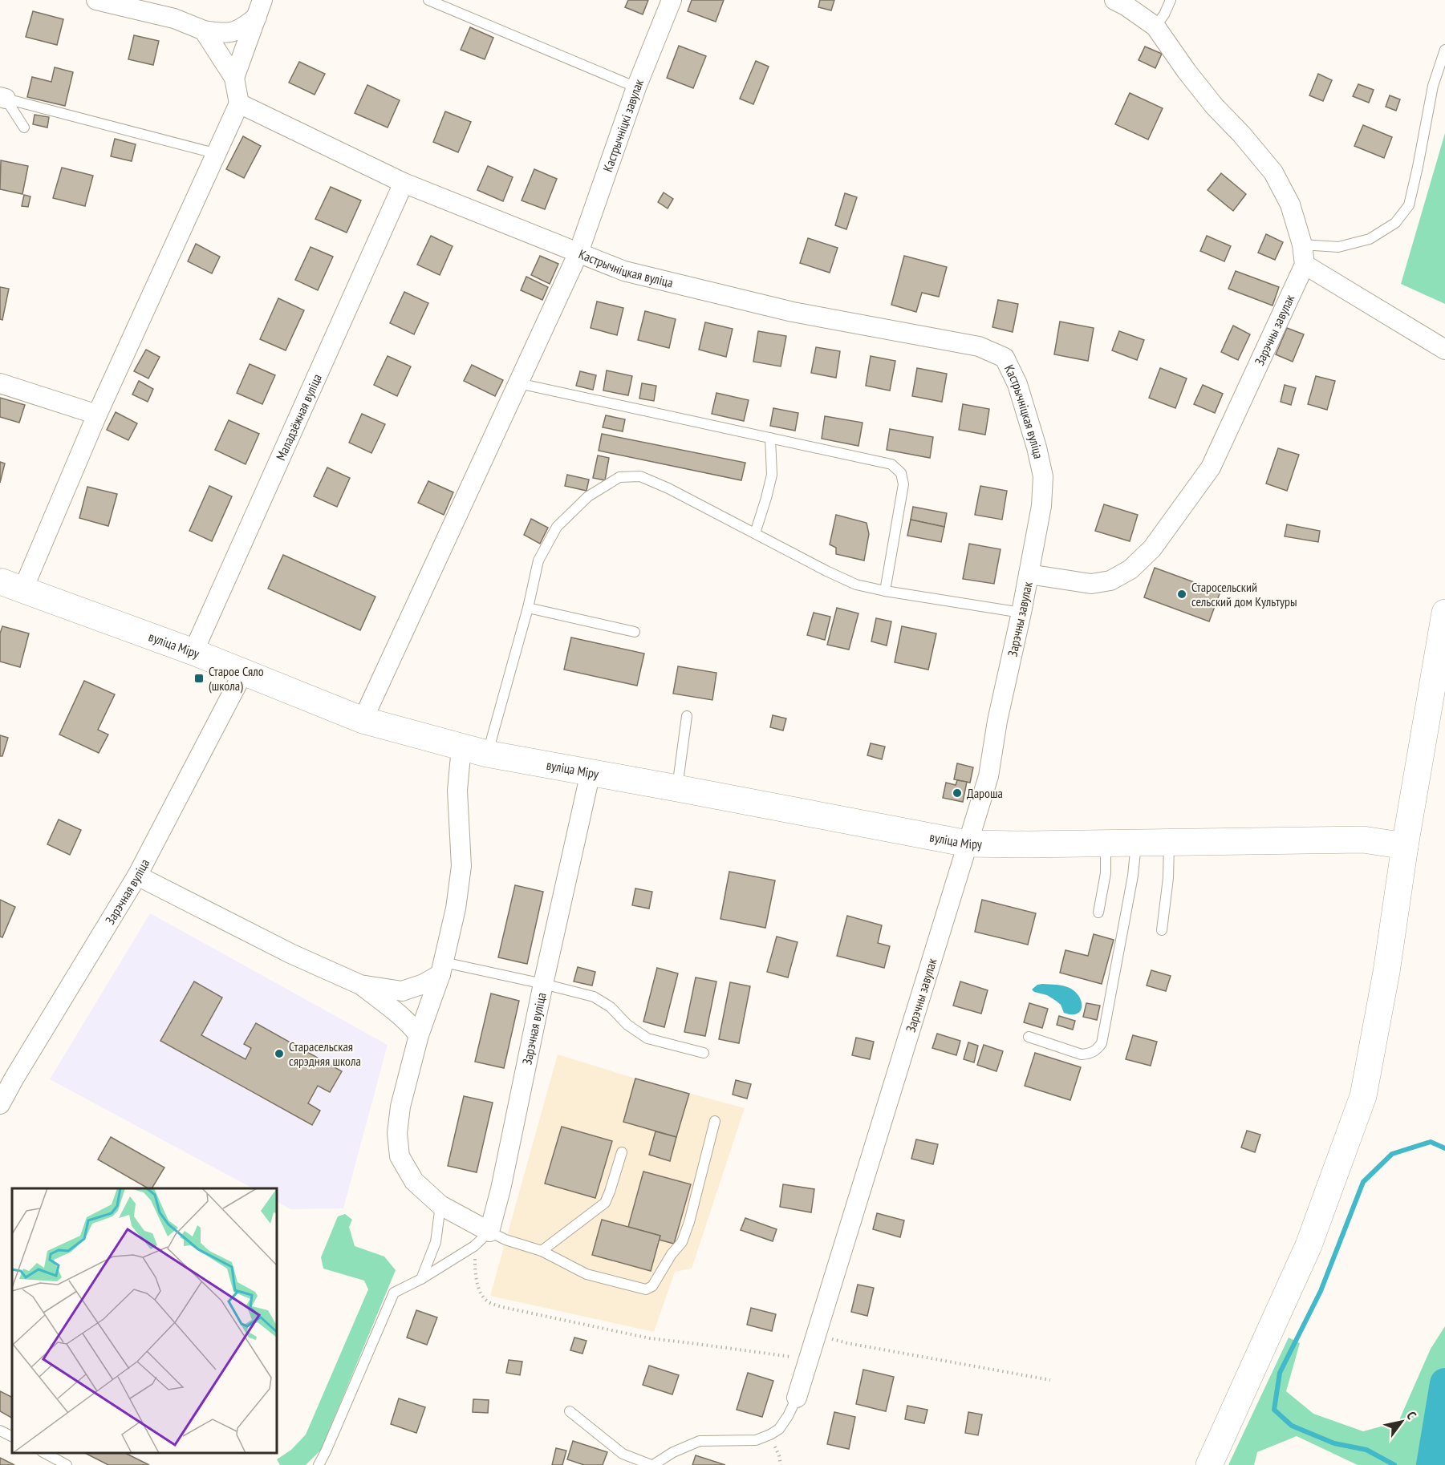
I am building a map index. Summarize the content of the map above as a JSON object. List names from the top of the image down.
{
  "streets": {
    "street": [
      "Кастрычніцкі завулак",
      "Кастрычніцкая вуліца",
      "Зарэчны завулак",
      "Маладзёжная вуліца",
      "вуліца Міру",
      "Зарэчная вуліца"
    ]
  },
  "crossings": [
    ["Кастрычніцкі завулак", "Кастрычніцкая вуліца"],
    ["Кастрычніцкі завулак", "вуліца Міру"],
    ["Кастрычніцкая вуліца", "Зарэчны завулак"],
    ["Кастрычніцкая вуліца", "Маладзёжная вуліца"],
    ["Зарэчны завулак", "вуліца Міру"],
    ["Маладзёжная вуліца", "вуліца Міру"],
    ["вуліца Міру", "Зарэчная вуліца"]
  ],
  "places": {
    "other": ["Старосельский сельский дом Культуры", "Дароша", "Старасельская сярэдняя школа"],
    "transit": ["Старое Сяло (школа)"]
  },
  "north": "top right"
}
